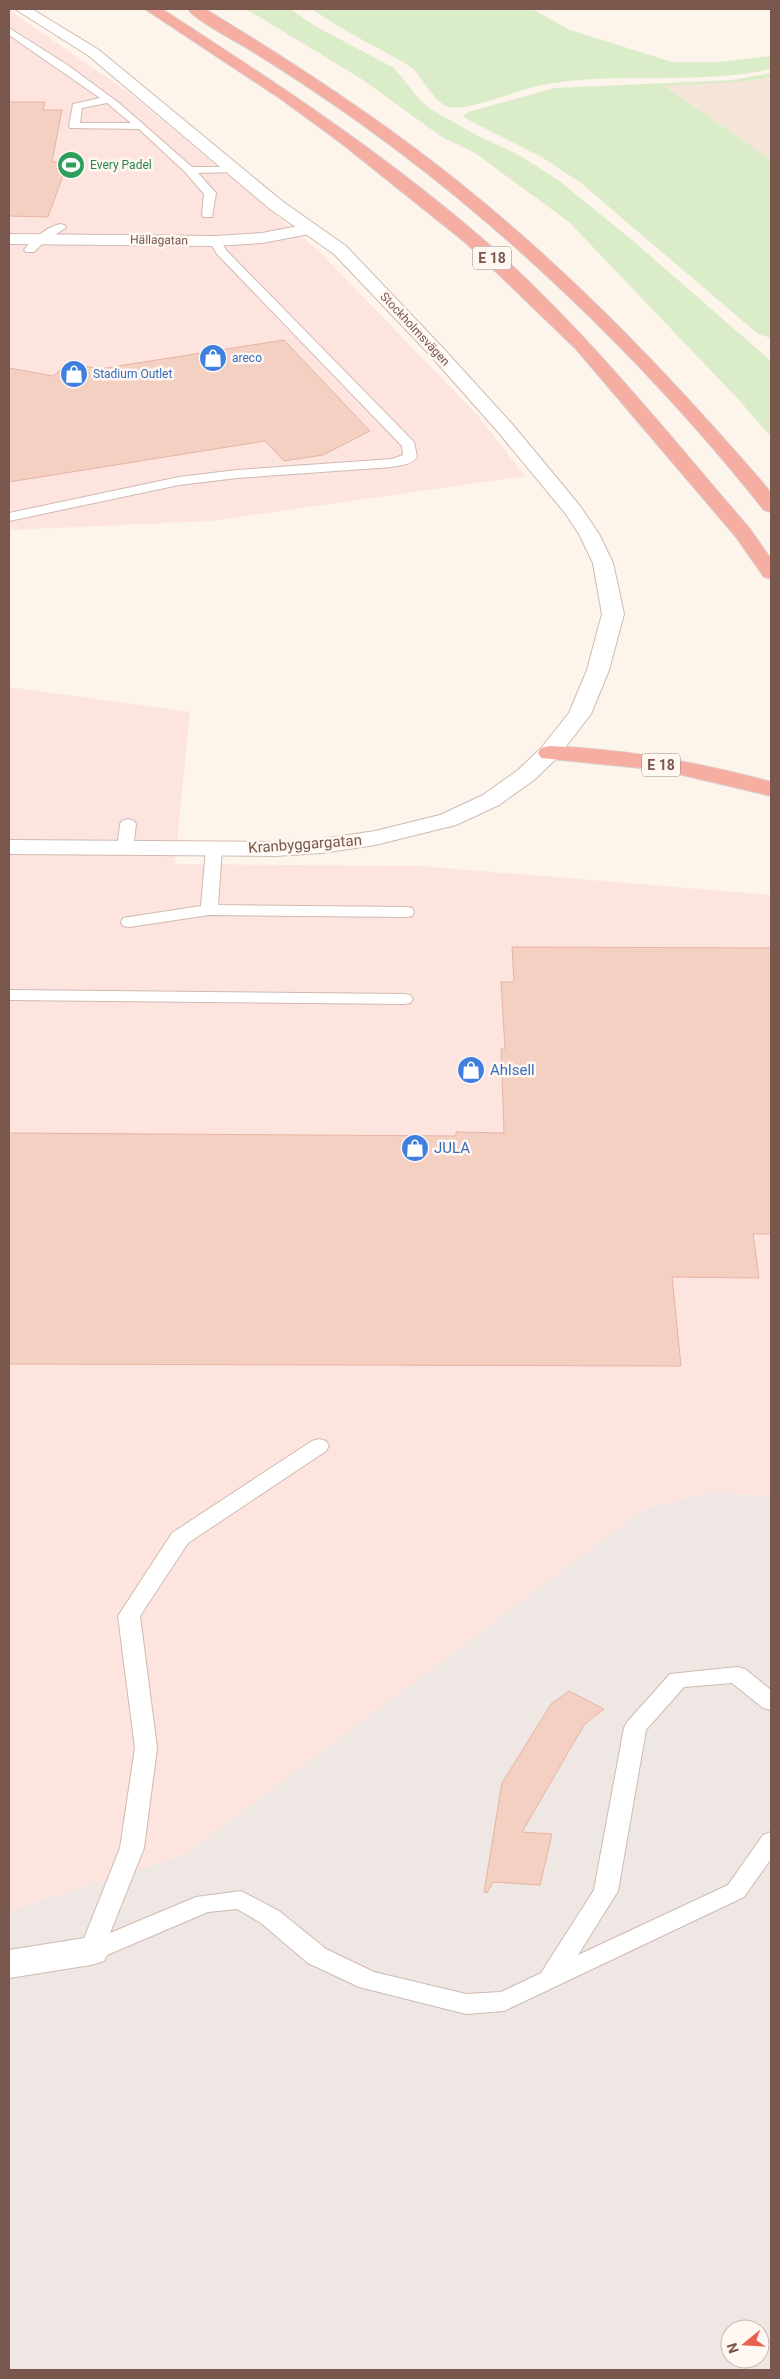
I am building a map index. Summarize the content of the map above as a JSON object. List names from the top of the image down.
{
  "streets": {
    "highway": ["E 18"],
    "street": ["Hällagatan", "Stockholmsvägen", "Kranbyggargatan"]
  },
  "crossings": [
    ["Hällagatan", "Stockholmsvägen"],
    ["E 18", "Stockholmsvägen"],
    ["E 18", "Kranbyggargatan"],
    ["Stockholmsvägen", "Kranbyggargatan"]
  ],
  "places": {
    "sports": ["Every Padel"],
    "shop": [
      "areco",
      "Stadium Outlet",
      "Ahlsell",
      "JULA"
    ]
  },
  "north": "left"
}
